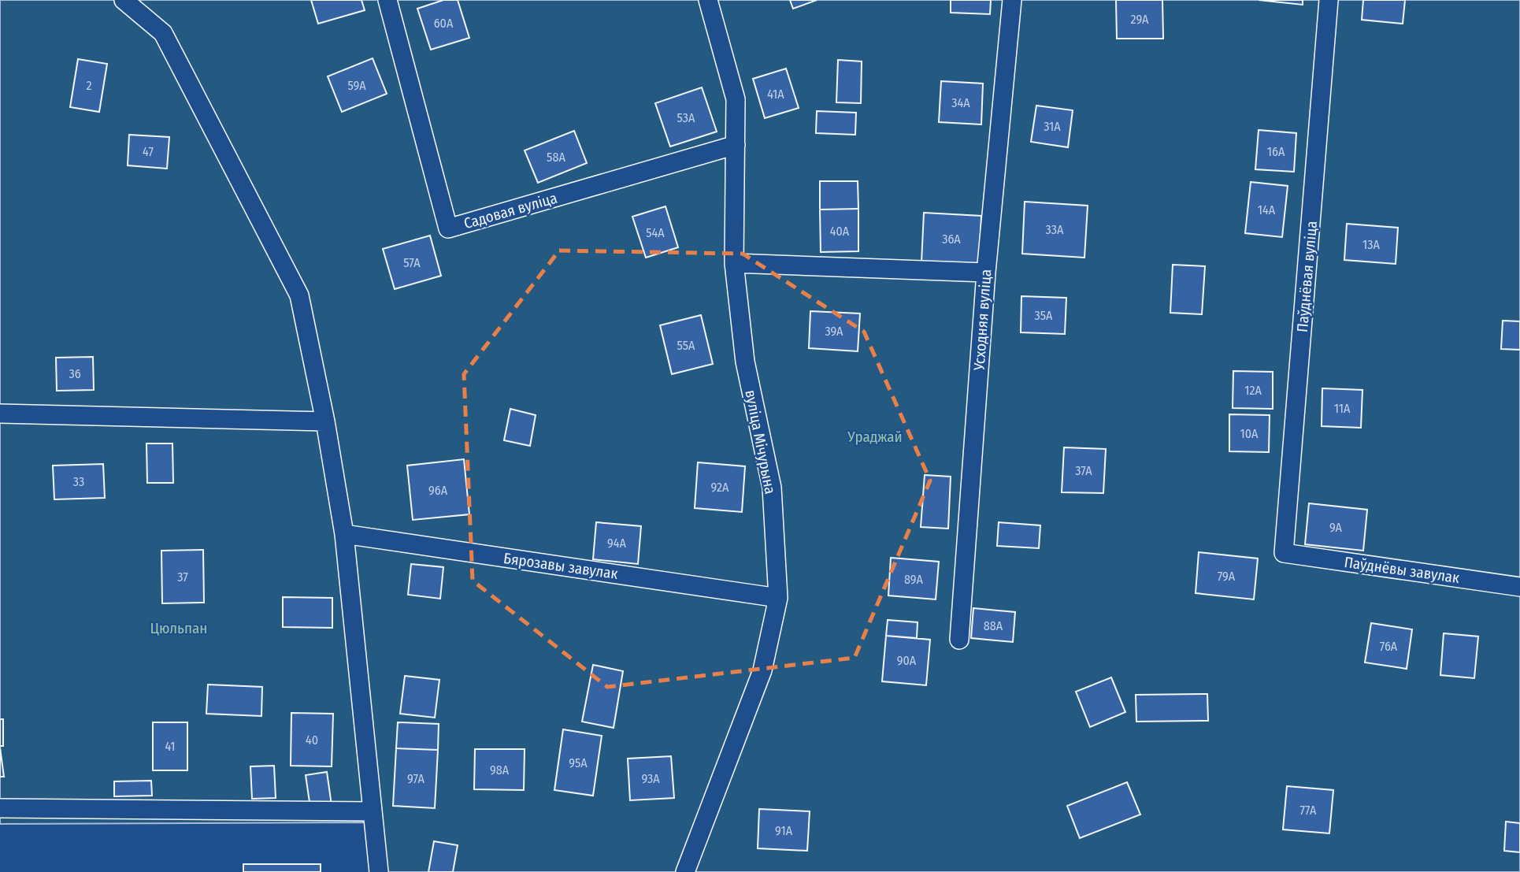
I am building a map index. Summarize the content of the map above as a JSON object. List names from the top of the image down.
{
  "streets": {
    "lane": [
      "Садовая вуліца",
      "Паўднёвая вуліца",
      "Усходняя вуліца",
      "вуліца Мічурына",
      "Бярозавы завулак",
      "Паўднёвы завулак"
    ]
  },
  "crossings": [
    ["Садовая вуліца", "вуліца Мічурына"],
    ["Паўднёвая вуліца", "Паўднёвы завулак"],
    ["вуліца Мічурына", "Бярозавы завулак"]
  ],
  "parks": ["Ураджай", "Цюльпан"],
  "house_numbers": [
    "29А",
    "60А",
    "2",
    "59А",
    "41А",
    "34А",
    "53А",
    "31А",
    "47",
    "16А",
    "58А",
    "14А",
    "33А",
    "40А",
    "54А",
    "36А",
    "13А",
    "57А",
    "35А",
    "39А",
    "55А",
    "36",
    "12А",
    "11А",
    "10А",
    "37А",
    "33",
    "92А",
    "96А",
    "9А",
    "94А",
    "79А",
    "37",
    "89А",
    "88А",
    "76А",
    "90А",
    "40",
    "41",
    "95А",
    "98А",
    "97А",
    "93А",
    "77А",
    "91А"
  ]
}
